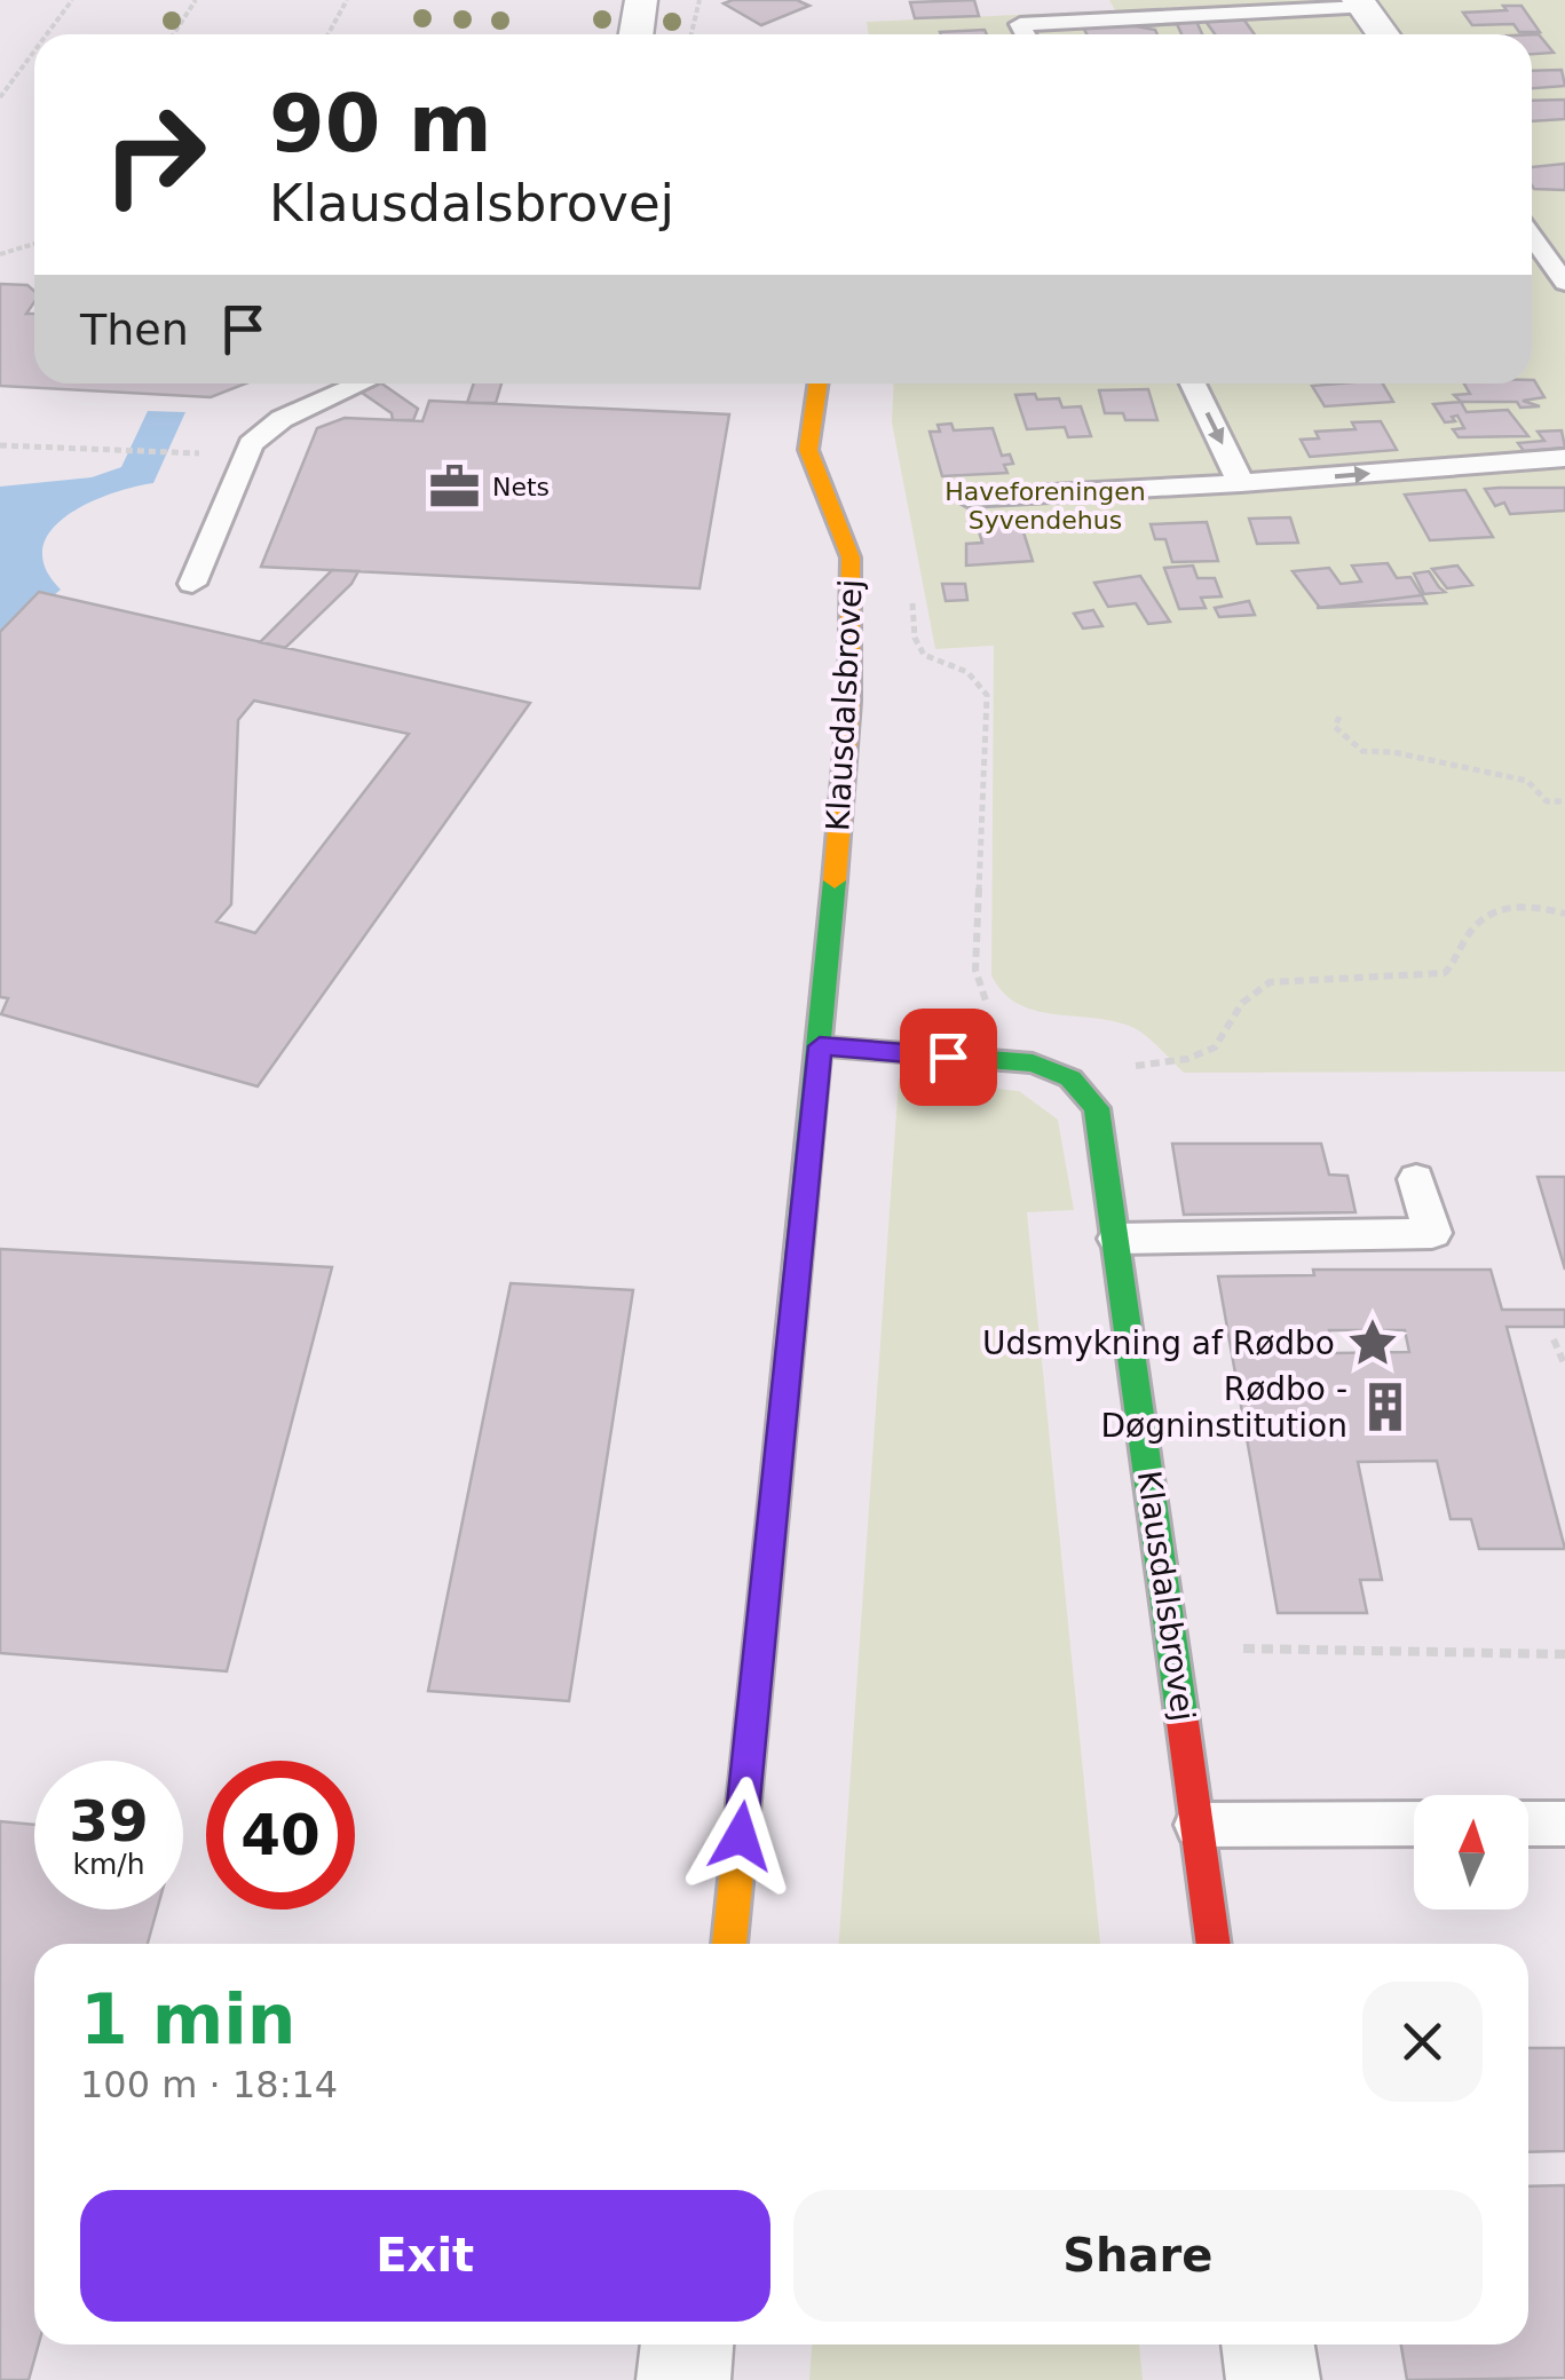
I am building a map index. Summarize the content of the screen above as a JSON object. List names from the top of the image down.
{
  "streets": {
    "street": ["Klausdalsbrovej"]
  },
  "parks": ["Haveforeningen Syvendehus"],
  "places": {
    "office": ["Nets"],
    "place": ["Udsmykning af Rødbo"],
    "building": ["Rødbo - Døgninstitution"]
  },
  "north": "top",
  "page": {
    "turn": ["90 m", "Klausdalsbrovej"],
    "then": "Then",
    "speed": "39 km/h",
    "limit": "40",
    "heading": ["1 min", "100 m · 18:14"],
    "buttons": ["Exit", "Share"]
  }
}
